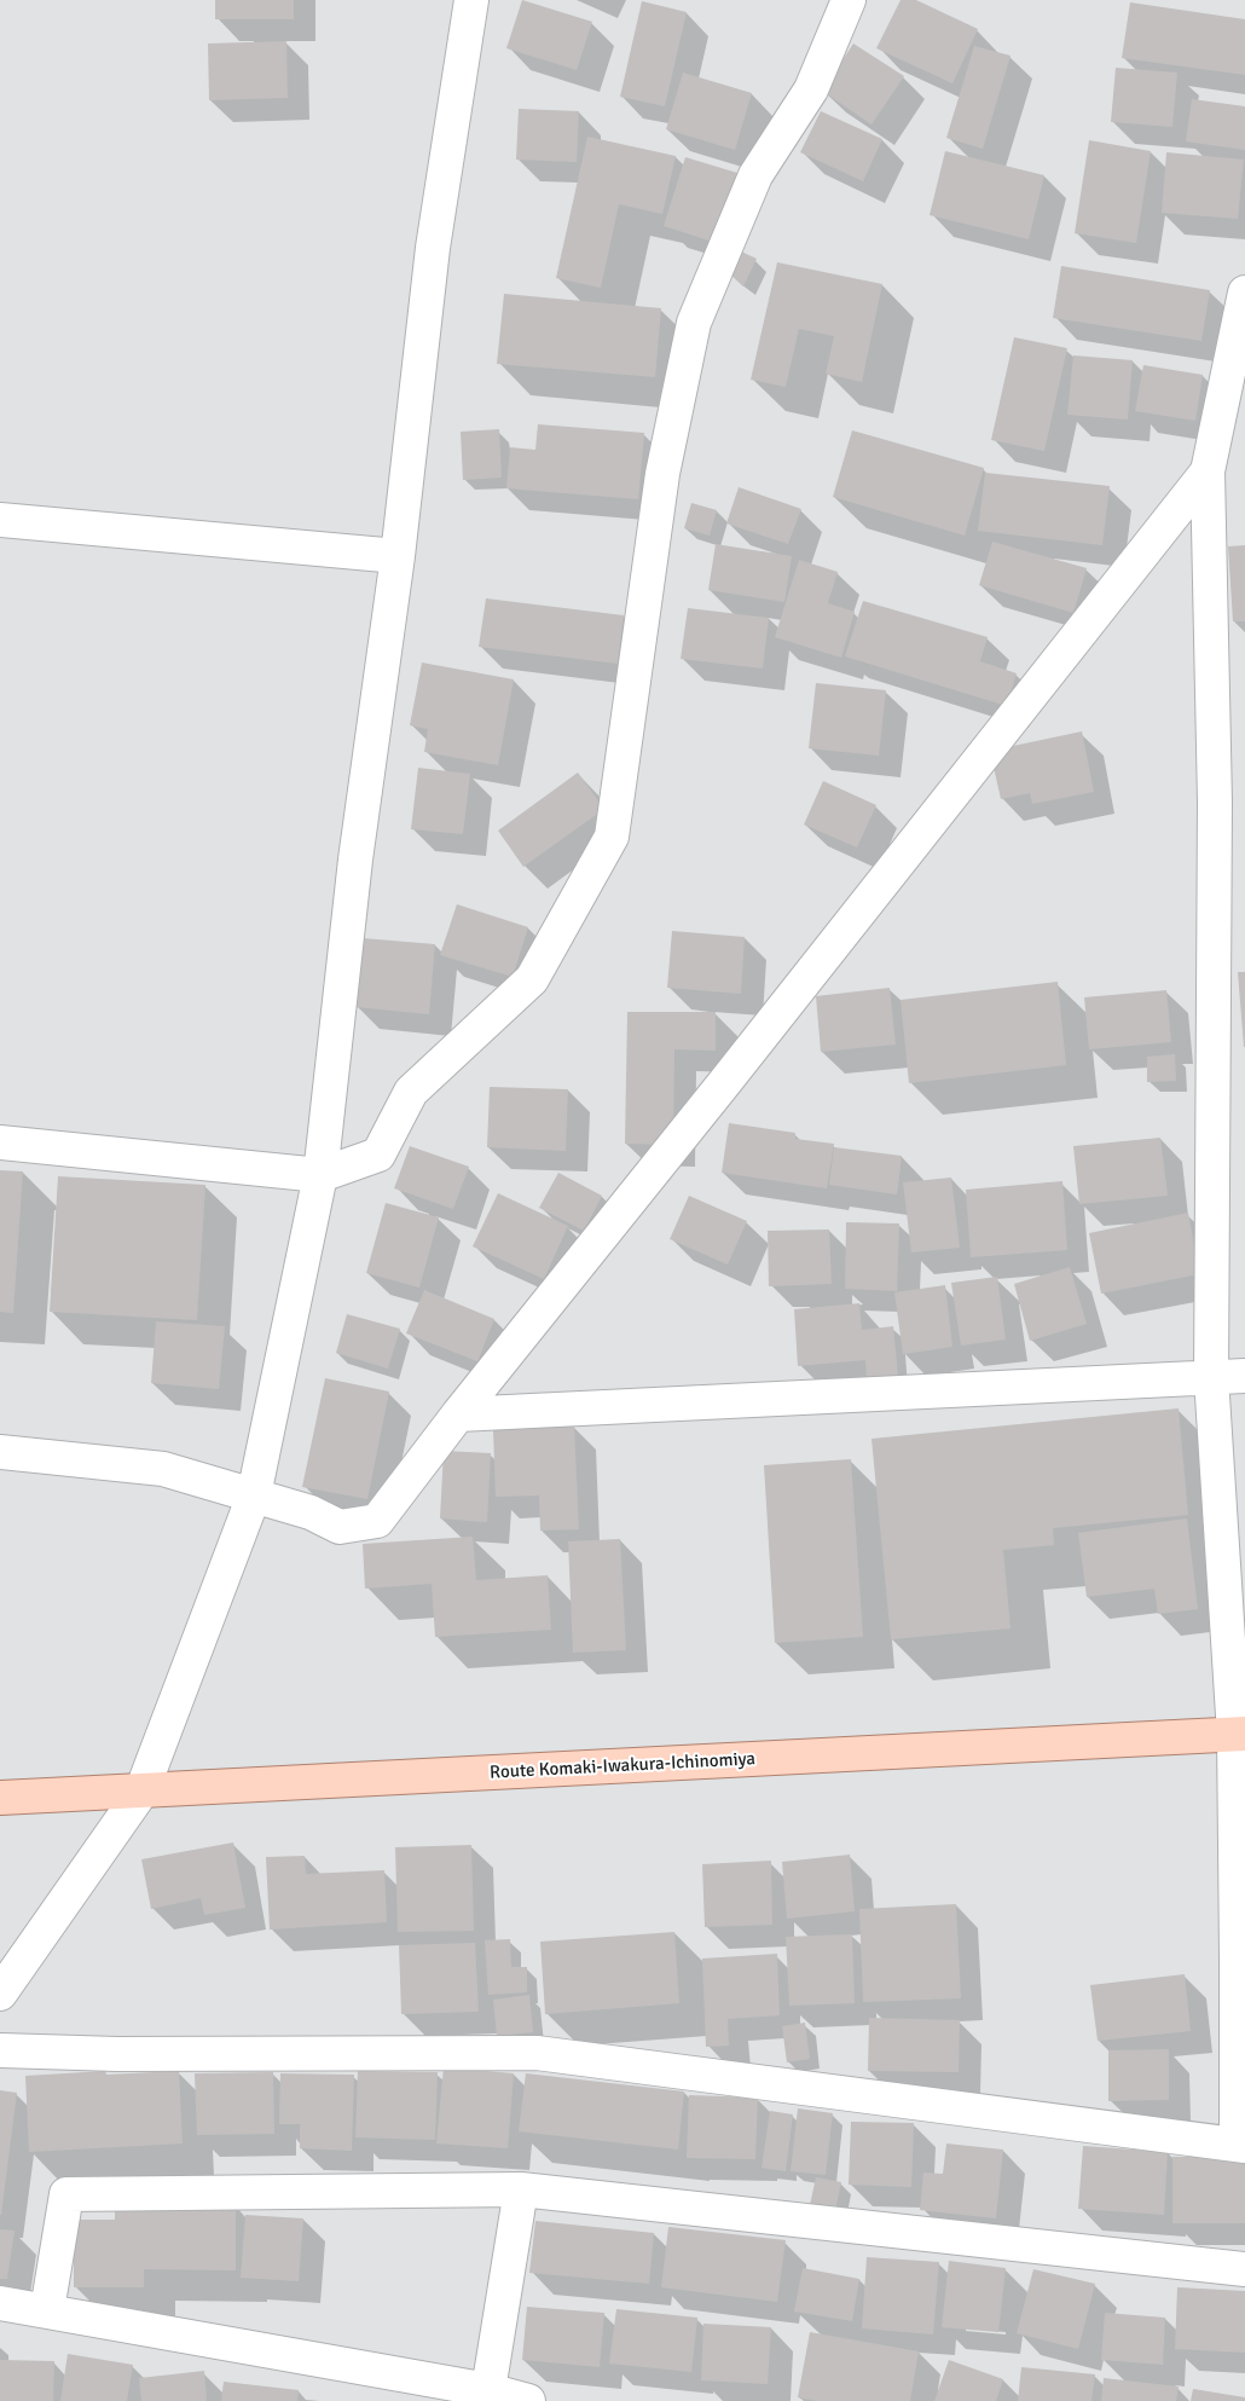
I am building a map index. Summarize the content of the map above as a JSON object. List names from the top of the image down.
{
  "streets": {
    "main road": ["Route Komaki-Iwakura-Ichinomiya"]
  }
}
